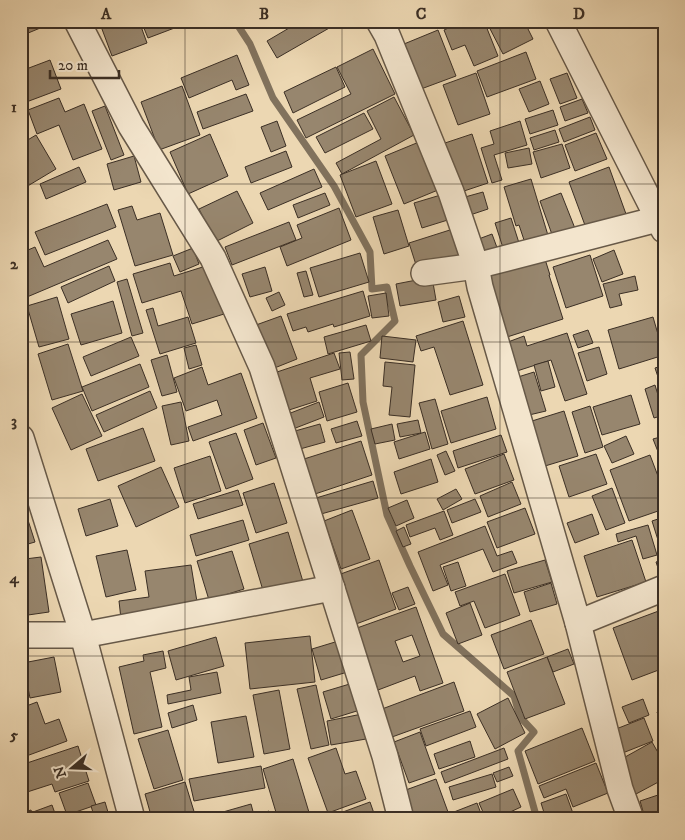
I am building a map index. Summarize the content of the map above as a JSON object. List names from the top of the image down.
{
  "scale_bar": "20 m",
  "north": "left",
  "grid": {
    "columns": [
      "A",
      "B",
      "C",
      "D"
    ],
    "rows": [
      "1",
      "2",
      "3",
      "4",
      "5"
    ]
  }
}
